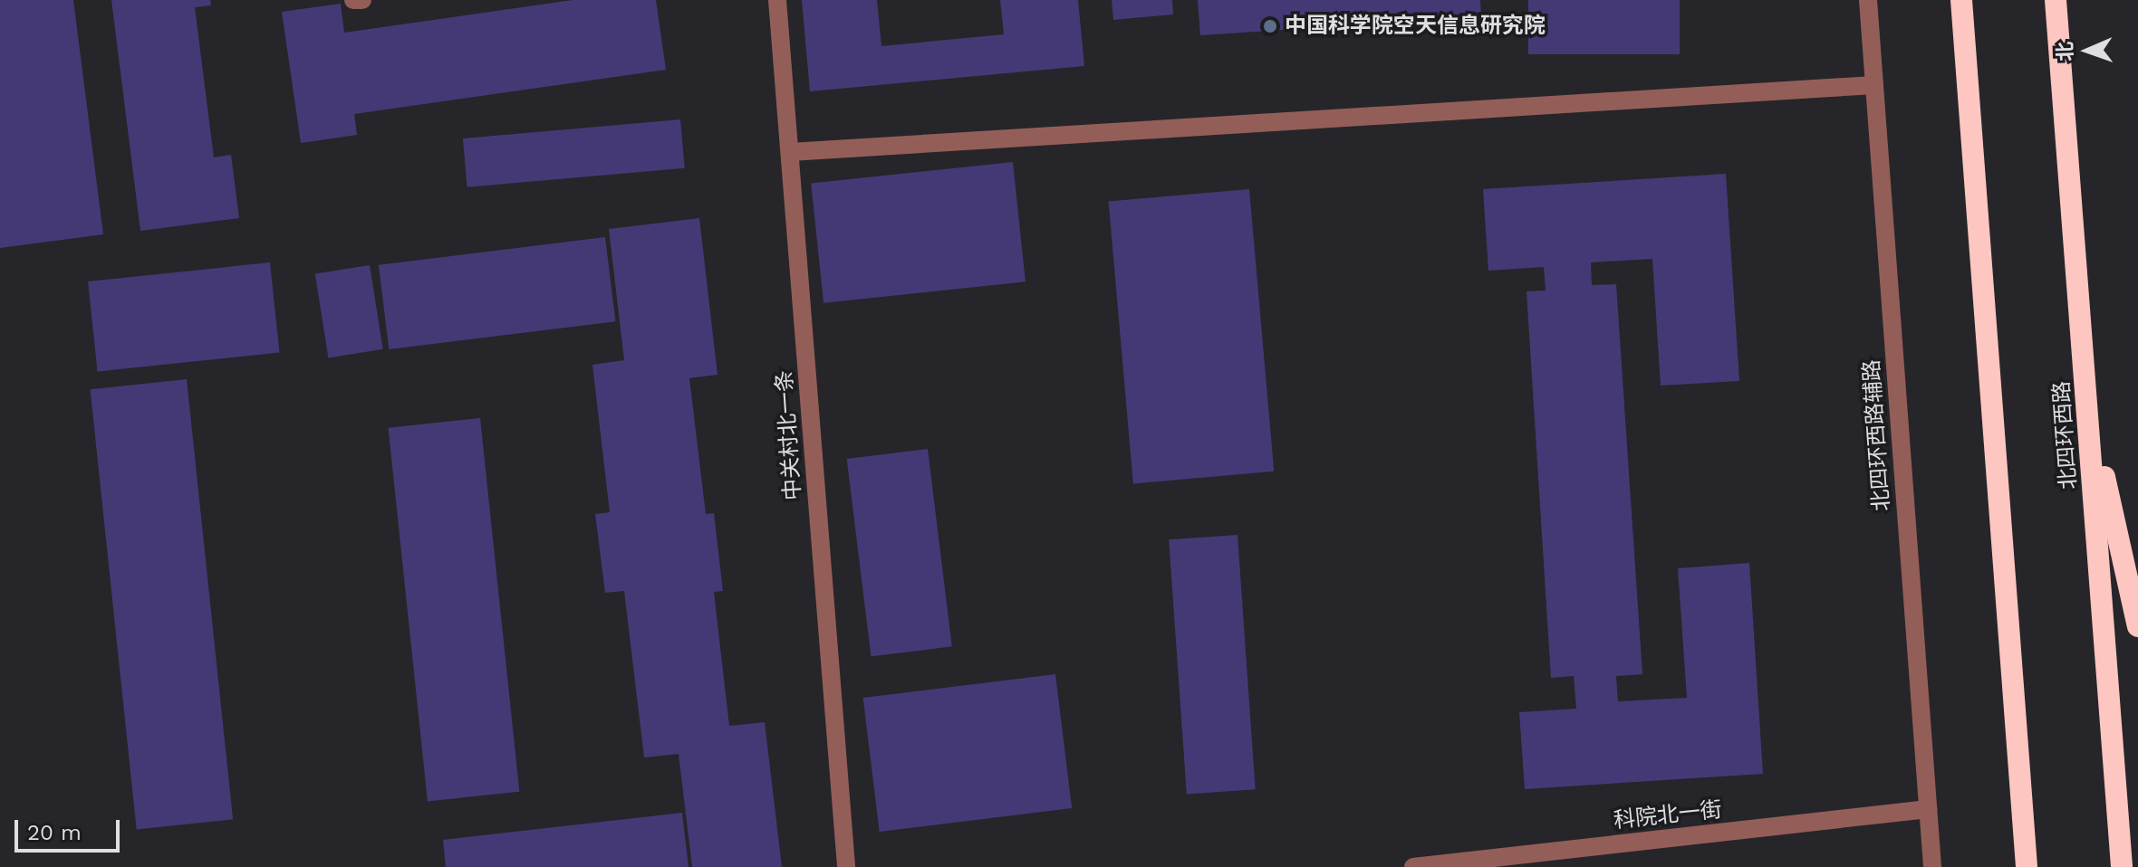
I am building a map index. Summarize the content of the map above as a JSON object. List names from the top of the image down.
{
  "streets": {
    "highway": ["北四环西路"],
    "street": ["中关村北一条", "北四环西路辅路", "科院北一街"]
  },
  "crossings": [
    ["北四环西路辅路", "科院北一街"]
  ],
  "places": ["中国科学院空天信息研究院"],
  "scale_bar": "20 m",
  "north": "left"
}
